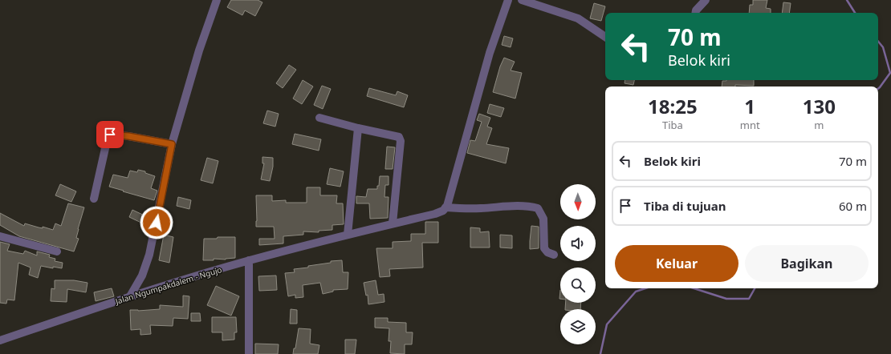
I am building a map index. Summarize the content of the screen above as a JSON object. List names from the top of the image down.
{
  "streets": {
    "street": ["Jalan Ngumpakdalem - Ngujo"]
  },
  "north": "bottom",
  "page": {
    "turn": ["70 m", "Belok kiri"],
    "eta": [
      "18:25",
      "Tiba",
      "1",
      "mnt",
      "130",
      "m"
    ],
    "list": [
      {
        "name": "Belok kiri",
        "value": "70 m"
      },
      {
        "name": "Tiba di tujuan",
        "value": "60 m"
      }
    ],
    "buttons": ["Keluar", "Bagikan"]
  }
}
